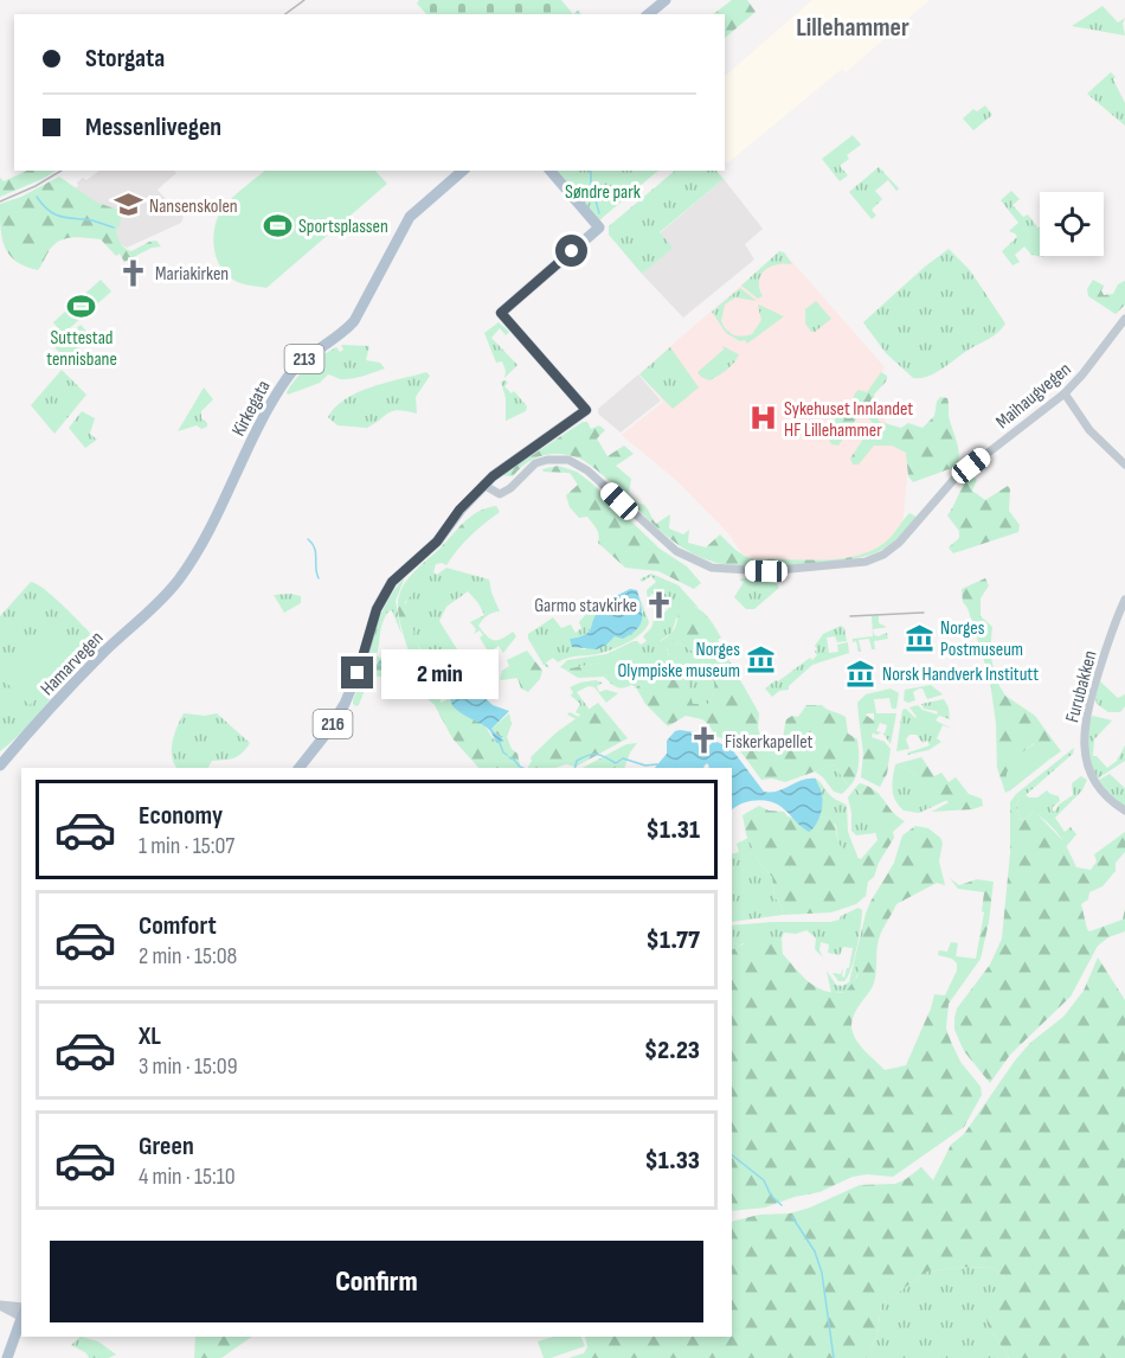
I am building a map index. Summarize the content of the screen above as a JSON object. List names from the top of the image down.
{
  "streets": {
    "main road": [
      "213",
      "Kirkegata",
      "Hamarvegen",
      "216"
    ],
    "street": ["Maihaugvegen", "Furubakken"]
  },
  "crossings": [
    ["Maihaugvegen", "216"],
    ["Kirkegata", "Hamarvegen"]
  ],
  "districts": ["Lillehammer"],
  "parks": ["Søndre park"],
  "places": {
    "school or university": ["Nansenskolen"],
    "sports": ["Sportsplassen", "Suttestad tennisbane"],
    "church": ["Mariakirken", "Garmo stavkirke", "Fiskerkapellet"],
    "hospital": ["Sykehuset Innlandet HF Lillehammer"],
    "museum": ["Norges Postmuseum", "Norges Olympiske museum", "Norsk Handverk Institutt"]
  },
  "page": {
    "banner": ["Storgata", "Messenlivegen"],
    "bubble": "2 min",
    "list": [
      {
        "name": "Economy",
        "note": "1 min · 15:07",
        "value": "$1.31"
      },
      {
        "name": "Comfort",
        "note": "2 min · 15:08",
        "value": "$1.77"
      },
      {
        "name": "XL",
        "note": "3 min · 15:09",
        "value": "$2.23"
      },
      {
        "name": "Green",
        "note": "4 min · 15:10",
        "value": "$1.33"
      }
    ],
    "buttons": "Confirm"
  }
}
